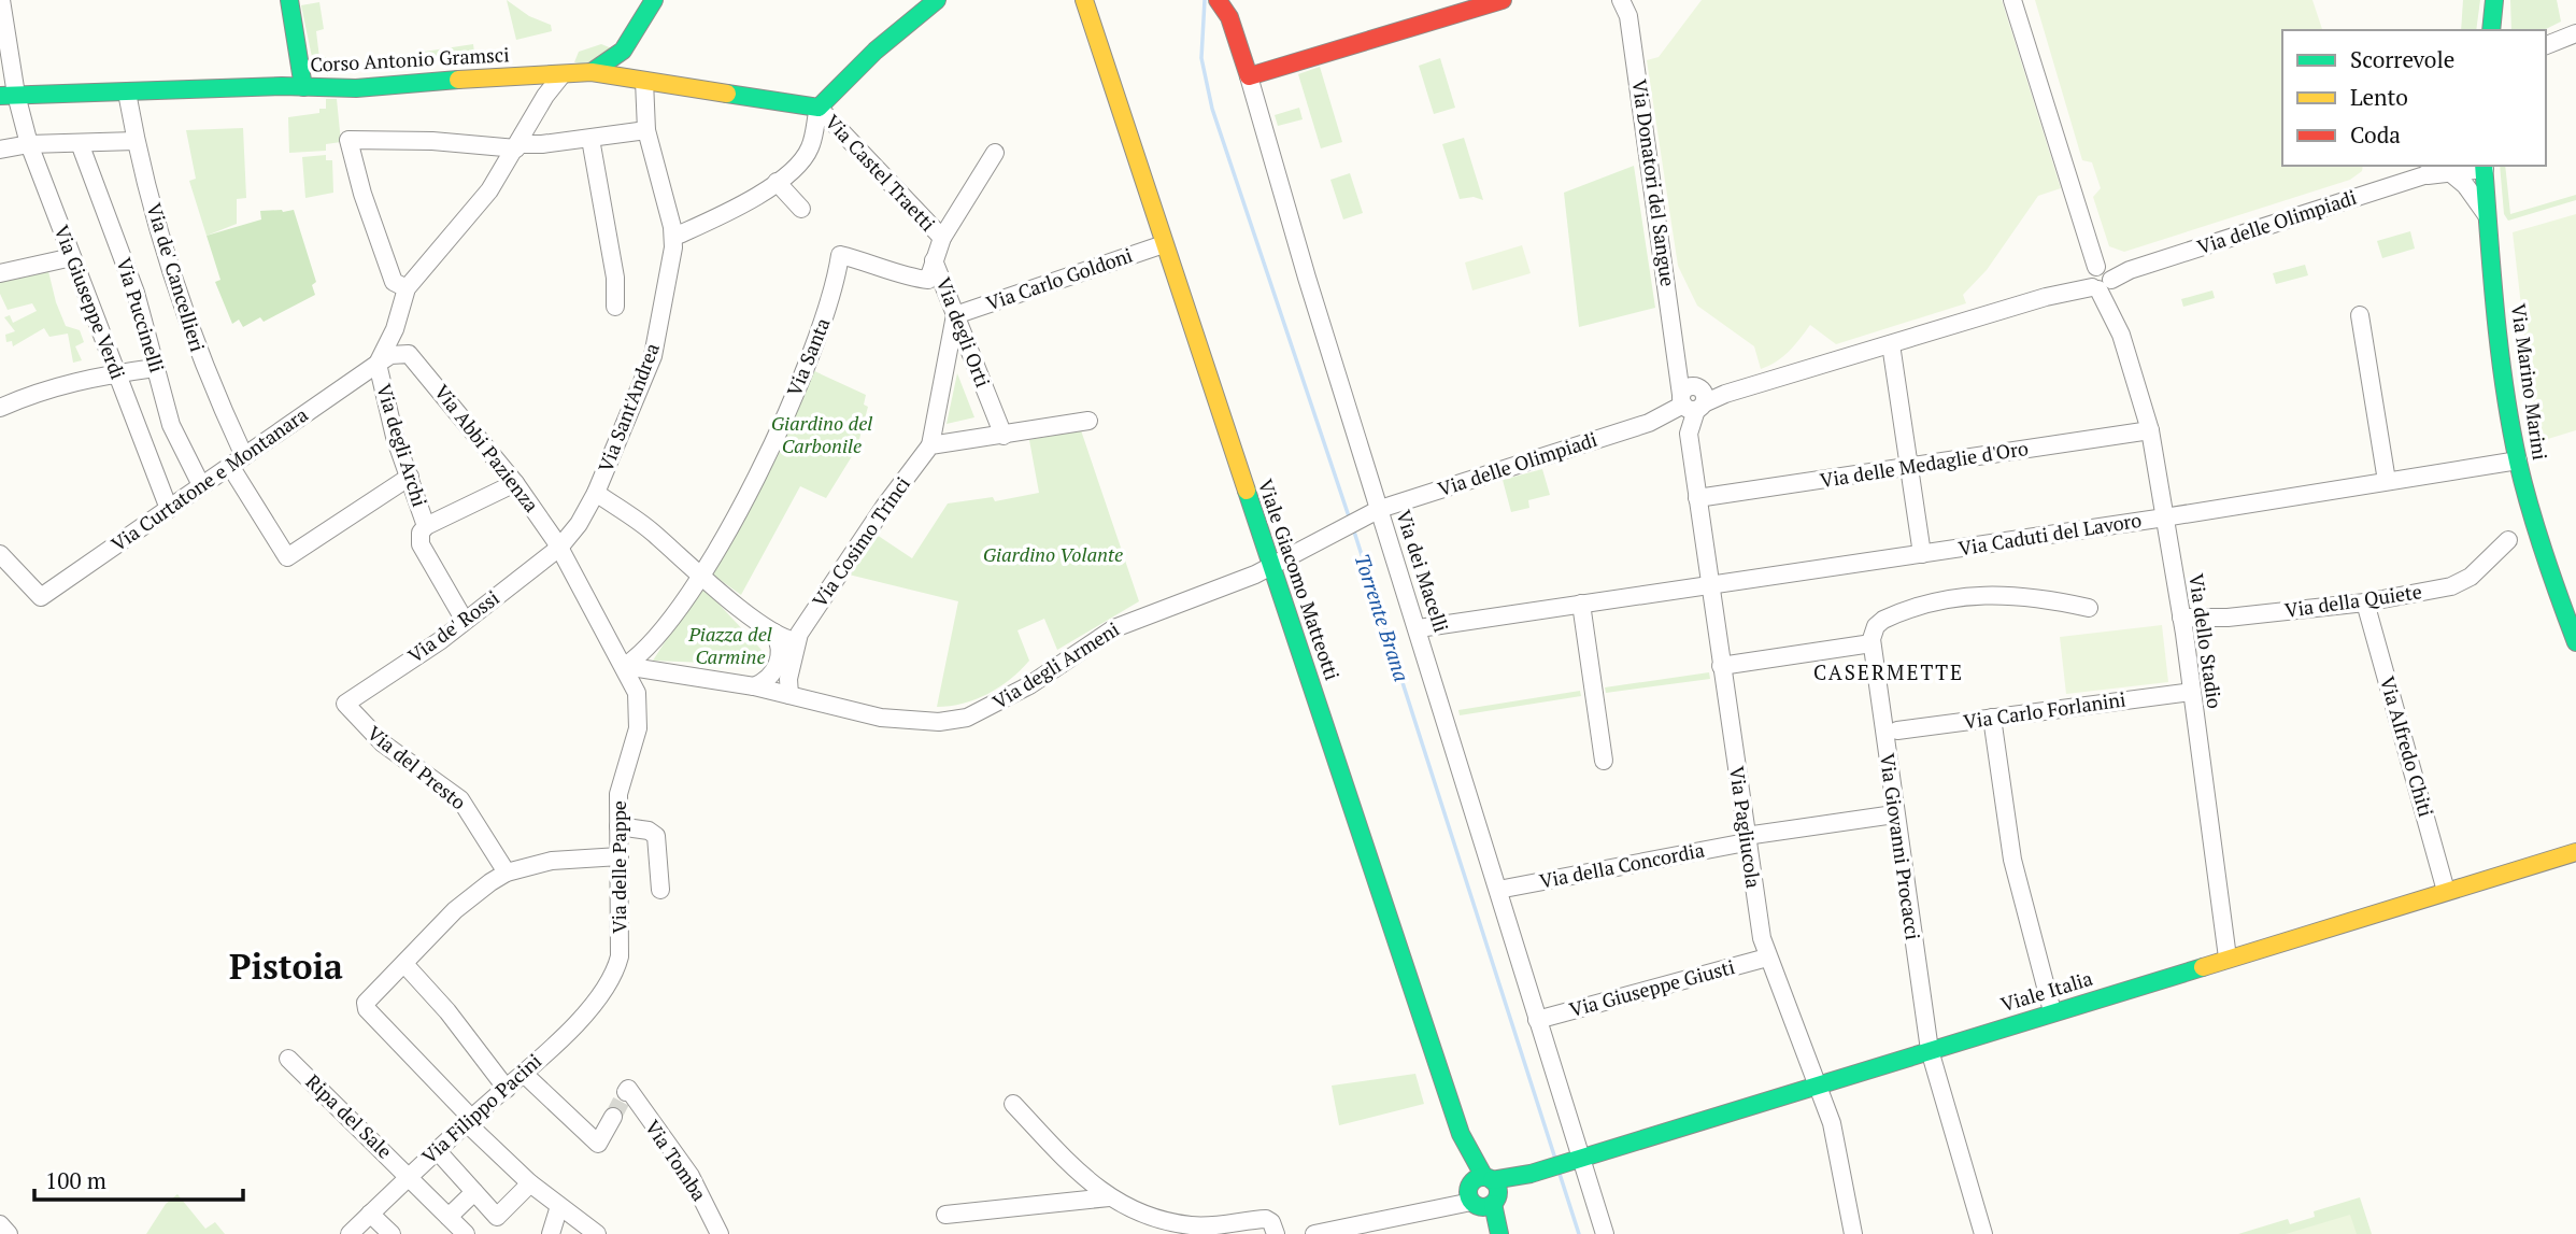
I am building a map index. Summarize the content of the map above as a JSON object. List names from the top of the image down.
{
  "streets": {
    "street": [
      "Corso Antonio Gramsci",
      "Via Castel Traetti",
      "Via Donatori del Sangue",
      "Via delle Olimpiadi",
      "Via de' Cancellieri",
      "Via Carlo Goldoni",
      "Via Giuseppe Verdi",
      "Via Puccinelli",
      "Via degli Orti",
      "Via Santa",
      "Via Marino Marini",
      "Via Sant'Andrea",
      "Via degli Archi",
      "Via Abbi Pazienza",
      "Via delle Medaglie d'Oro",
      "Via Curtatone e Montanara",
      "Via Caduti del Lavoro",
      "Via Cosimo Trinci",
      "Via dei Macelli",
      "Viale Giacomo Matteotti",
      "Via della Quiete",
      "Via de' Rossi",
      "Via dello Stadio",
      "Via degli Armeni",
      "Via Carlo Forlanini",
      "Via Alfredo Chiti",
      "Via del Presto",
      "Via Pagliucola",
      "Via Giovanni Procacci",
      "Via della Concordia",
      "Via delle Pappe",
      "Via Giuseppe Giusti",
      "Viale Italia",
      "Via Filippo Pacini",
      "Ripa del Sale",
      "Via Tomba"
    ]
  },
  "crossings": [
    ["Corso Antonio Gramsci", "Via Castel Traetti"],
    ["Corso Antonio Gramsci", "Via de' Cancellieri"],
    ["Corso Antonio Gramsci", "Via Giuseppe Verdi"],
    ["Corso Antonio Gramsci", "Via Sant'Andrea"],
    ["Via Castel Traetti", "Via degli Orti"],
    ["Via Donatori del Sangue", "Via delle Olimpiadi"],
    ["Via Donatori del Sangue", "Via Pagliucola"],
    ["Via delle Olimpiadi", "Via Marino Marini"],
    ["Via delle Olimpiadi", "Via dei Macelli"],
    ["Via delle Olimpiadi", "Viale Giacomo Matteotti"],
    ["Via delle Olimpiadi", "Via dello Stadio"],
    ["Via delle Olimpiadi", "Via degli Armeni"],
    ["Via delle Olimpiadi", "Via Pagliucola"],
    ["Via de' Cancellieri", "Via degli Archi"],
    ["Via de' Cancellieri", "Via Curtatone e Montanara"],
    ["Via Carlo Goldoni", "Via degli Orti"],
    ["Via Carlo Goldoni", "Via Cosimo Trinci"],
    ["Via Carlo Goldoni", "Viale Giacomo Matteotti"],
    ["Via Giuseppe Verdi", "Via Curtatone e Montanara"],
    ["Via Puccinelli", "Via Curtatone e Montanara"],
    ["Via degli Orti", "Via Santa"],
    ["Via degli Orti", "Via Cosimo Trinci"],
    ["Via Marino Marini", "Via Caduti del Lavoro"],
    ["Via Sant'Andrea", "Via Abbi Pazienza"],
    ["Via Sant'Andrea", "Via de' Rossi"],
    ["Via degli Archi", "Via Curtatone e Montanara"],
    ["Via degli Archi", "Via de' Rossi"],
    ["Via Abbi Pazienza", "Via Curtatone e Montanara"],
    ["Via Abbi Pazienza", "Via de' Rossi"],
    ["Via Abbi Pazienza", "Via delle Pappe"],
    ["Via delle Medaglie d'Oro", "Via dello Stadio"],
    ["Via delle Medaglie d'Oro", "Via Pagliucola"],
    ["Via Caduti del Lavoro", "Via dei Macelli"],
    ["Via Caduti del Lavoro", "Via dello Stadio"],
    ["Via Caduti del Lavoro", "Via Pagliucola"],
    ["Via dei Macelli", "Via della Concordia"],
    ["Via dei Macelli", "Via Giuseppe Giusti"],
    ["Via dei Macelli", "Viale Italia"],
    ["Viale Giacomo Matteotti", "Via degli Armeni"],
    ["Viale Giacomo Matteotti", "Viale Italia"],
    ["Via della Quiete", "Via dello Stadio"],
    ["Via della Quiete", "Via Alfredo Chiti"],
    ["Via de' Rossi", "Via del Presto"],
    ["Via dello Stadio", "Via Carlo Forlanini"],
    ["Via dello Stadio", "Viale Italia"],
    ["Via Alfredo Chiti", "Viale Italia"],
    ["Via Pagliucola", "Via della Concordia"],
    ["Via Pagliucola", "Via Giuseppe Giusti"],
    ["Via Pagliucola", "Viale Italia"],
    ["Via Giovanni Procacci", "Via della Concordia"],
    ["Via Giovanni Procacci", "Viale Italia"],
    ["Via delle Pappe", "Via Filippo Pacini"],
    ["Via Filippo Pacini", "Ripa del Sale"]
  ],
  "districts": ["CASERMETTE", "Pistoia"],
  "water": ["Torrente Brana"],
  "parks": ["Giardino del Carbonile", "Giardino Volante", "Piazza del Carmine"],
  "legend": ["Scorrevole", "Lento", "Coda"],
  "scale_bar": "100 m"
}
